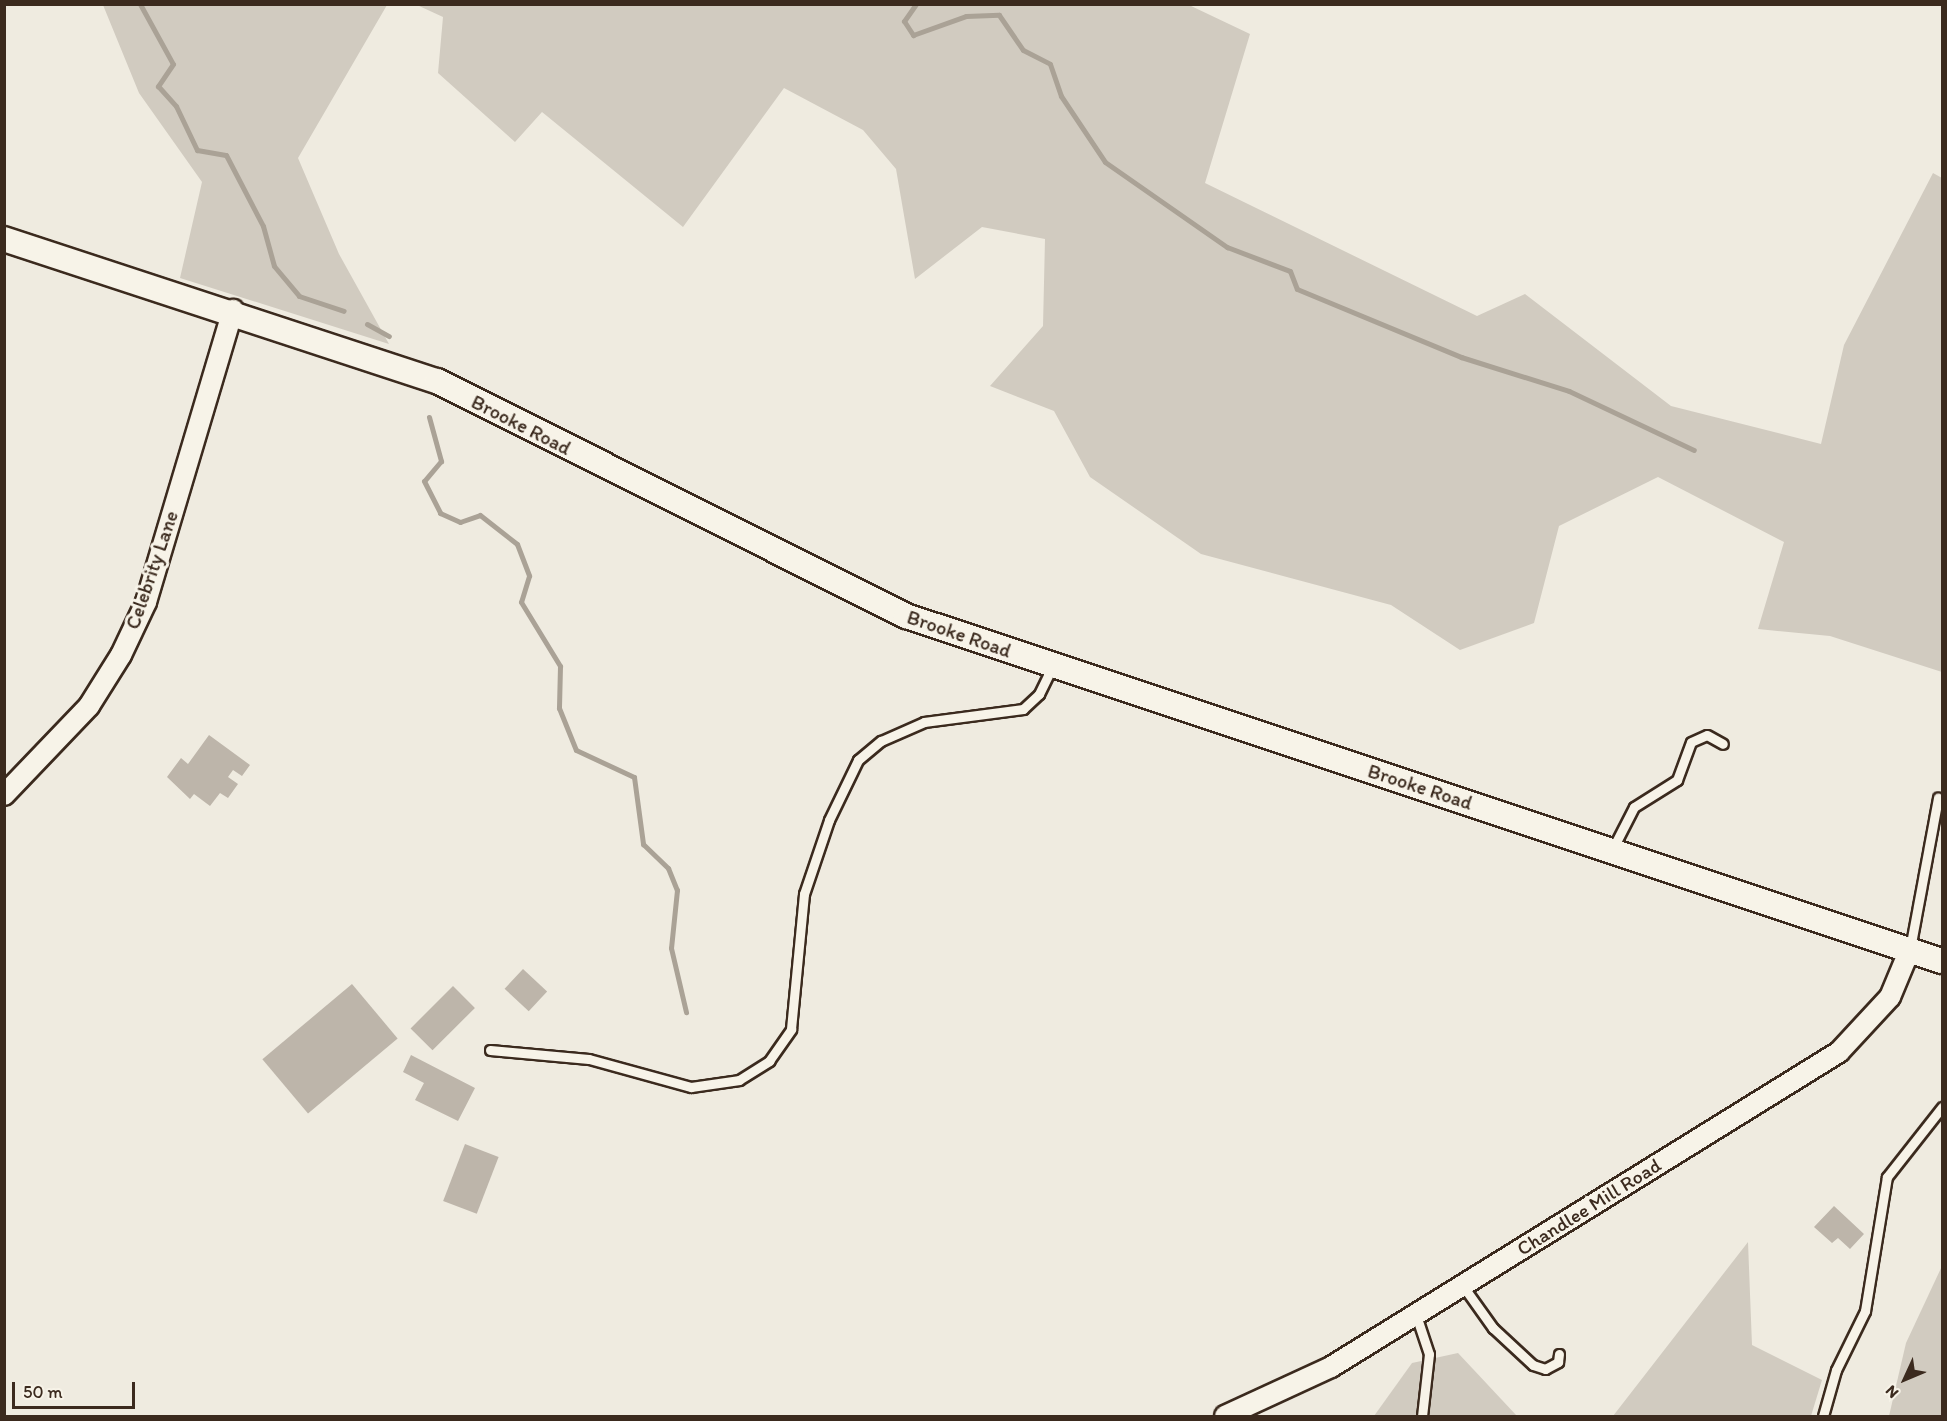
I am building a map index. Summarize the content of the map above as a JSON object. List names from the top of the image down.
{
  "streets": {
    "street": ["Brooke Road", "Celebrity Lane", "Chandlee Mill Road"]
  },
  "crossings": [
    ["Brooke Road", "Celebrity Lane"],
    ["Brooke Road", "Chandlee Mill Road"]
  ],
  "scale_bar": "50 m",
  "north": "bottom left"
}
